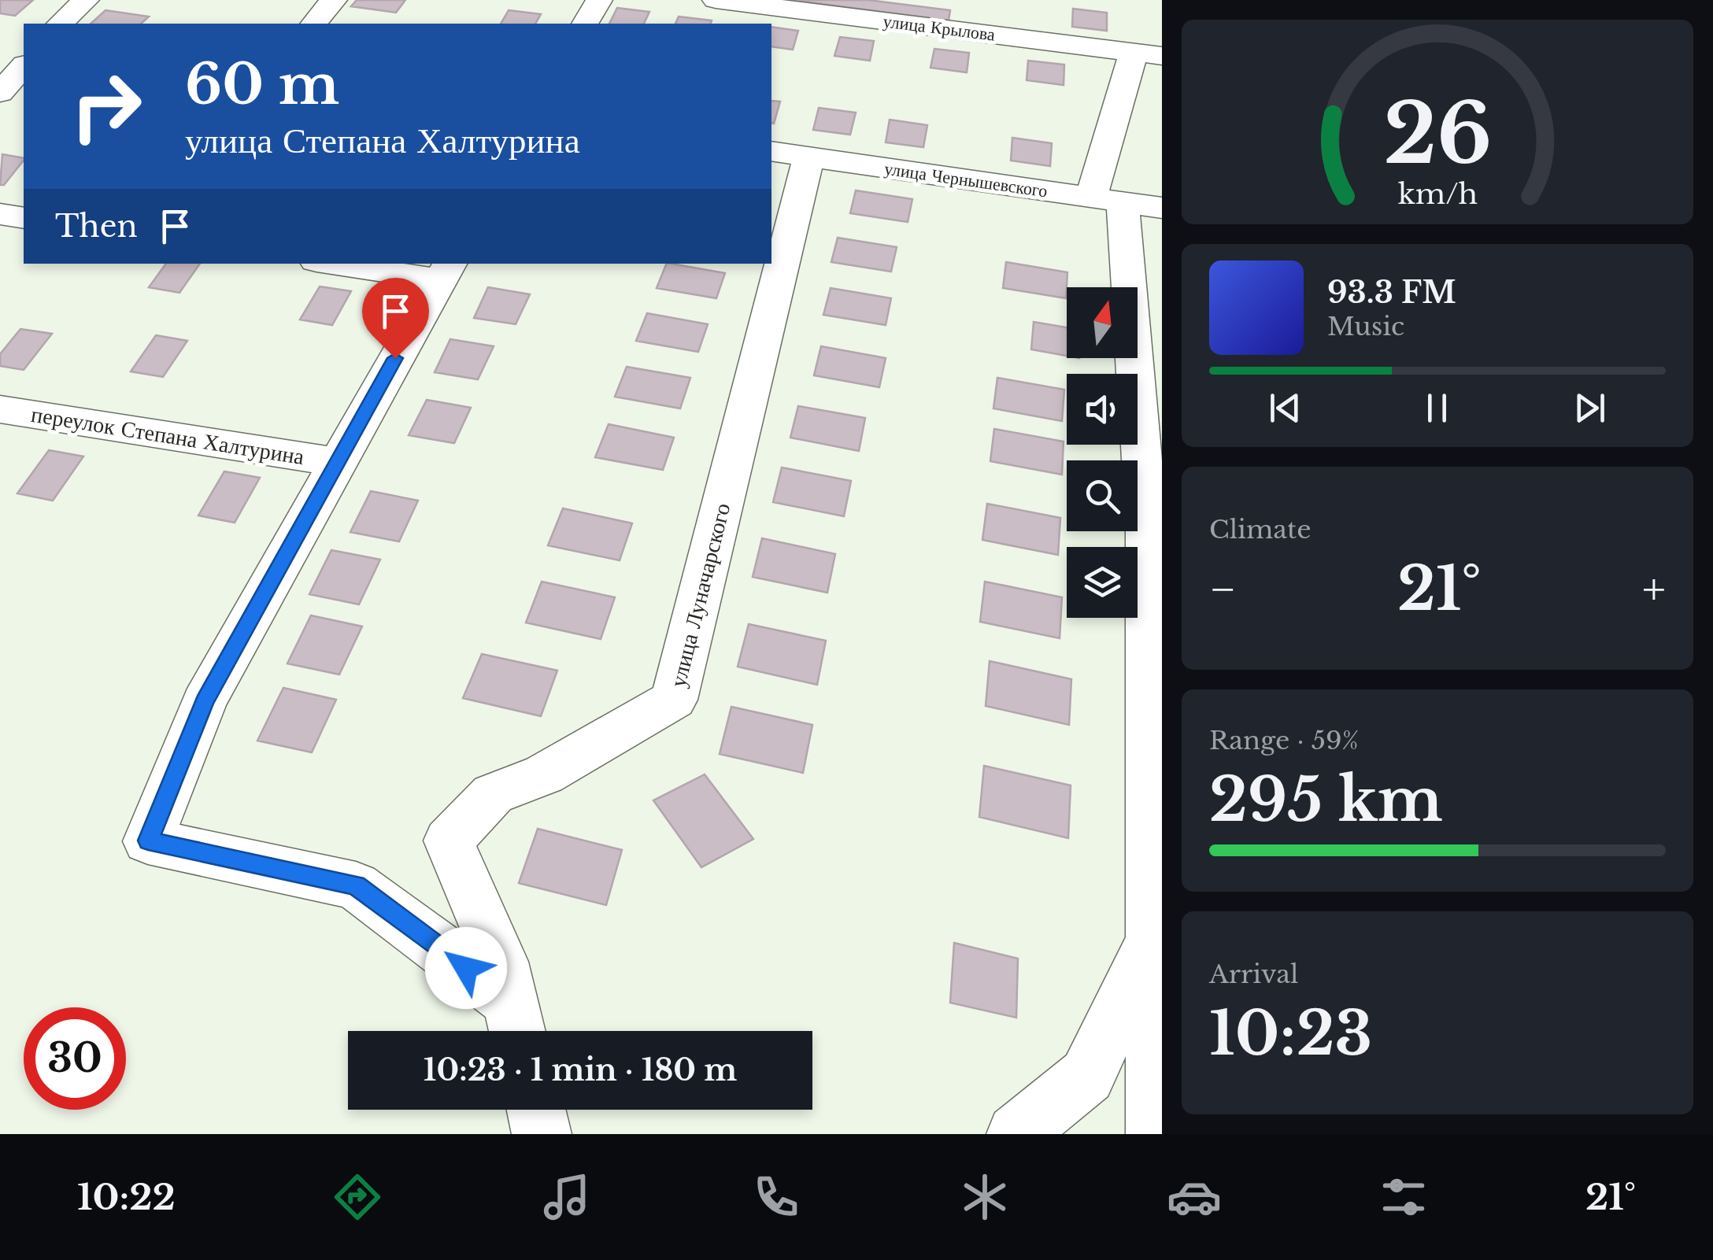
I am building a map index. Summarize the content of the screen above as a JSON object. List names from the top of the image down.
{
  "streets": {
    "street": [
      "улица Крылова",
      "улица Чернышевского",
      "переулок Степана Халтурина",
      "улица Луначарского"
    ]
  },
  "crossings": [
    ["улица Чернышевского", "улица Луначарского"]
  ],
  "north": "top",
  "page": {
    "turn": ["60 m", "улица Степана Халтурина"],
    "then": "Then",
    "song": ["93.3 FM", "Music"],
    "tile": [
      "Climate",
      ["Range · 59%", "295 km"],
      ["Arrival", "10:23"]
    ],
    "heat": ["−", "21°", "+"],
    "limit": "30",
    "trip": "10:23 · 1 min · 180 m",
    "tabs": ["10:22", "21°"],
    "gauge": ["26", "km/h"]
  }
}
